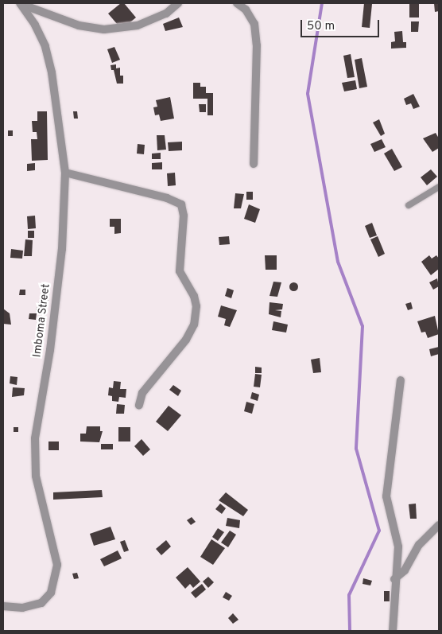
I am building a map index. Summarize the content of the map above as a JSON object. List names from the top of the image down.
{
  "streets": {
    "street": ["Imboma Street"]
  },
  "scale_bar": "50 m"
}
